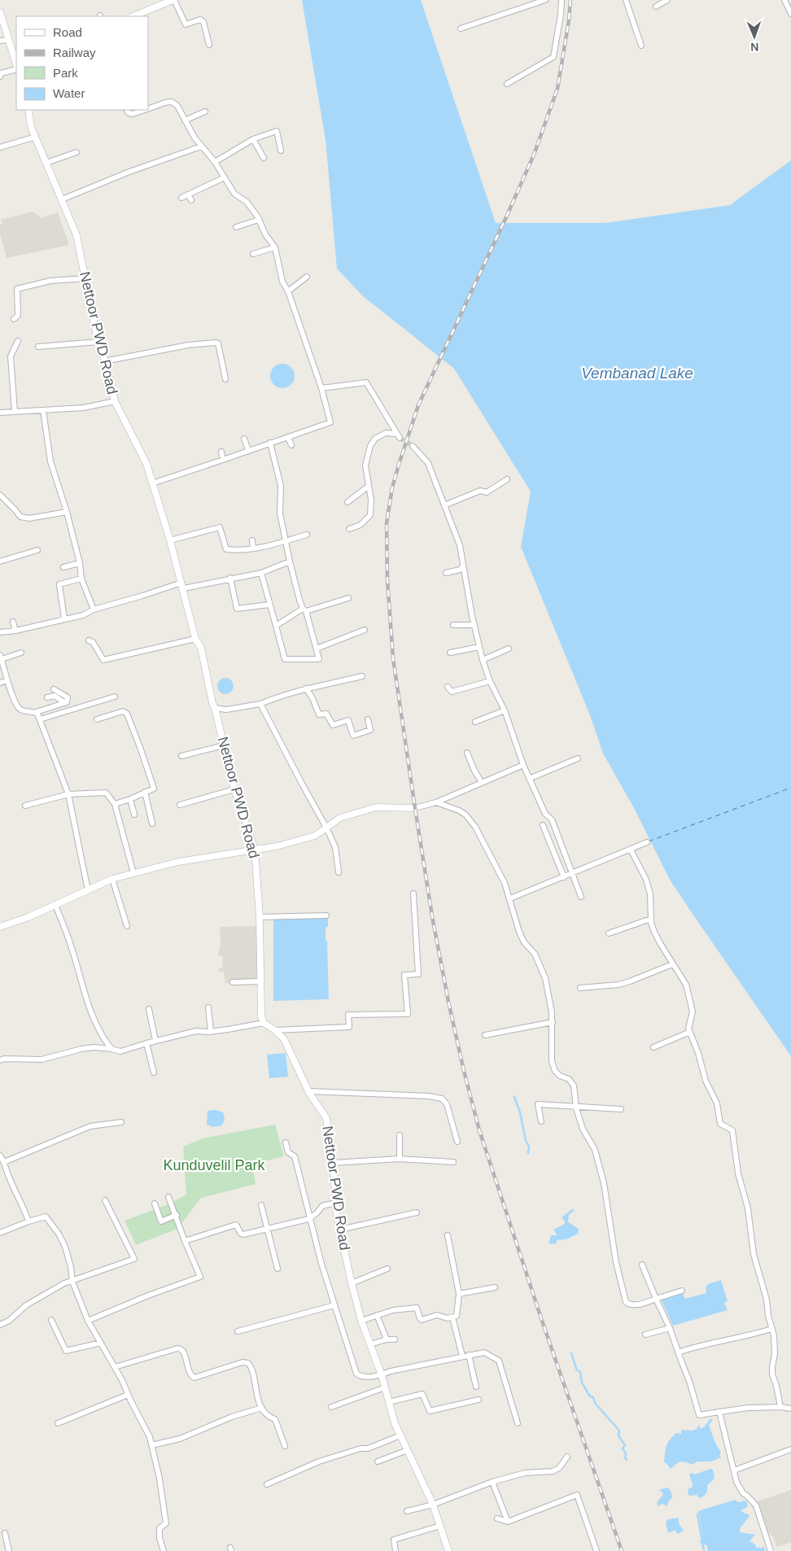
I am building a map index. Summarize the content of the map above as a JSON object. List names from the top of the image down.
{
  "streets": {
    "street": ["Nettoor PWD Road"]
  },
  "water": ["Vembanad Lake"],
  "parks": ["Kunduvelil Park"],
  "legend": [
    "Road",
    "Railway",
    "Park",
    "Water"
  ],
  "north": "bottom"
}
